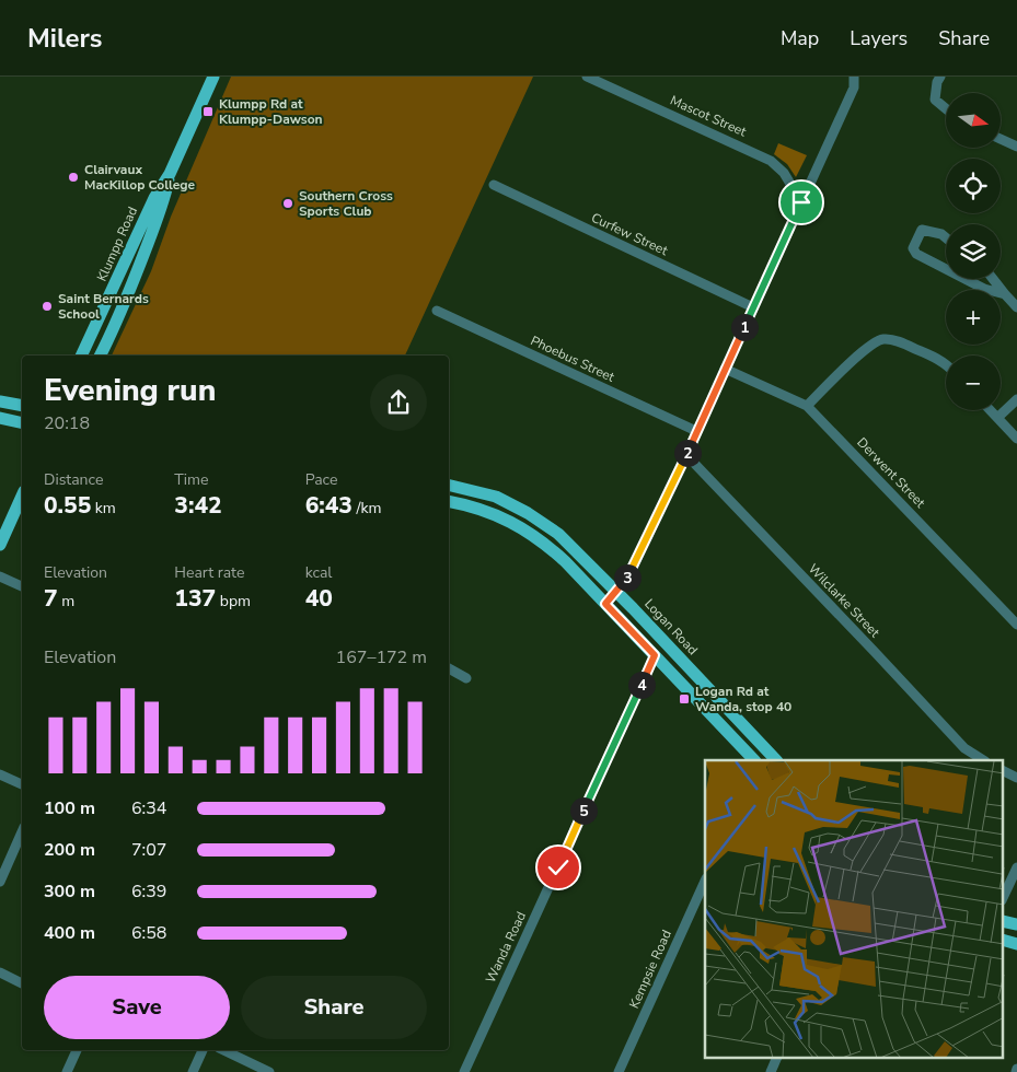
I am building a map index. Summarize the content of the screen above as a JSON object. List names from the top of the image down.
{
  "streets": {
    "main road": ["Klumpp Road", "Logan Road"],
    "street": [
      "Mascot Street",
      "Curfew Street",
      "Phoebus Street",
      "Derwent Street",
      "Wilclarke Street",
      "Wanda Road",
      "Kempsie Road"
    ]
  },
  "places": {
    "transit": ["Klumpp Rd at Klumpp-Dawson", "Logan Rd at Wanda, stop 40"],
    "other": ["Clairvaux MacKillop College", "Southern Cross Sports Club", "Saint Bernards School"]
  },
  "north": "right",
  "page": {
    "header": "Milers",
    "nav": ["Map", "Layers", "Share"],
    "map_buttons": ["+", "−"],
    "pins": [
      "1",
      "2",
      "3",
      "4",
      "5"
    ],
    "heading": ["Evening run", "20:18"],
    "stats": [
      ["Distance", "0.55 km"],
      ["Time", "3:42"],
      ["Pace", "6:43 /km"],
      ["Elevation", "7 m"],
      ["Heart rate", "137 bpm"],
      ["kcal", "40"]
    ],
    "chart": ["Elevation", "167–172 m"],
    "list": [
      {
        "name": "100 m",
        "note": "6:34"
      },
      {
        "name": "200 m",
        "note": "7:07"
      },
      {
        "name": "300 m",
        "note": "6:39"
      },
      {
        "name": "400 m",
        "note": "6:58"
      }
    ],
    "buttons": ["Save", "Share"]
  }
}
